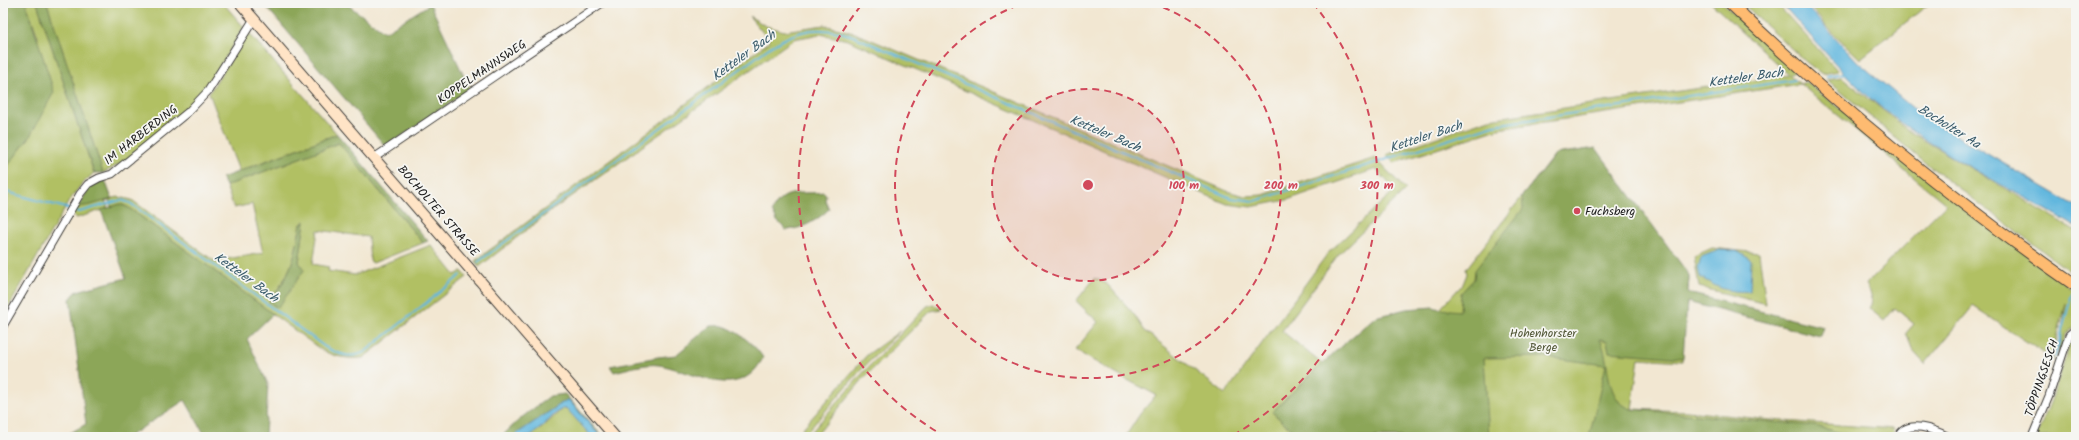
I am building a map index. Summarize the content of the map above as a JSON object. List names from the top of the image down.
{
  "streets": {
    "main road": ["BOCHOLTER STRASSE"],
    "street": ["KOPPELMANNSWEG", "IM HARBERDING", "TÖPPINGSESCH"]
  },
  "crossings": [
    ["KOPPELMANNSWEG", "BOCHOLTER STRASSE"],
    ["IM HARBERDING", "BOCHOLTER STRASSE"]
  ],
  "water": ["Ketteler Bach", "Bocholter Aa"],
  "parks": ["Hohenhorster Berge"],
  "places": ["Fuchsberg"],
  "rings": ["100 m", "200 m", "300 m"]
}
